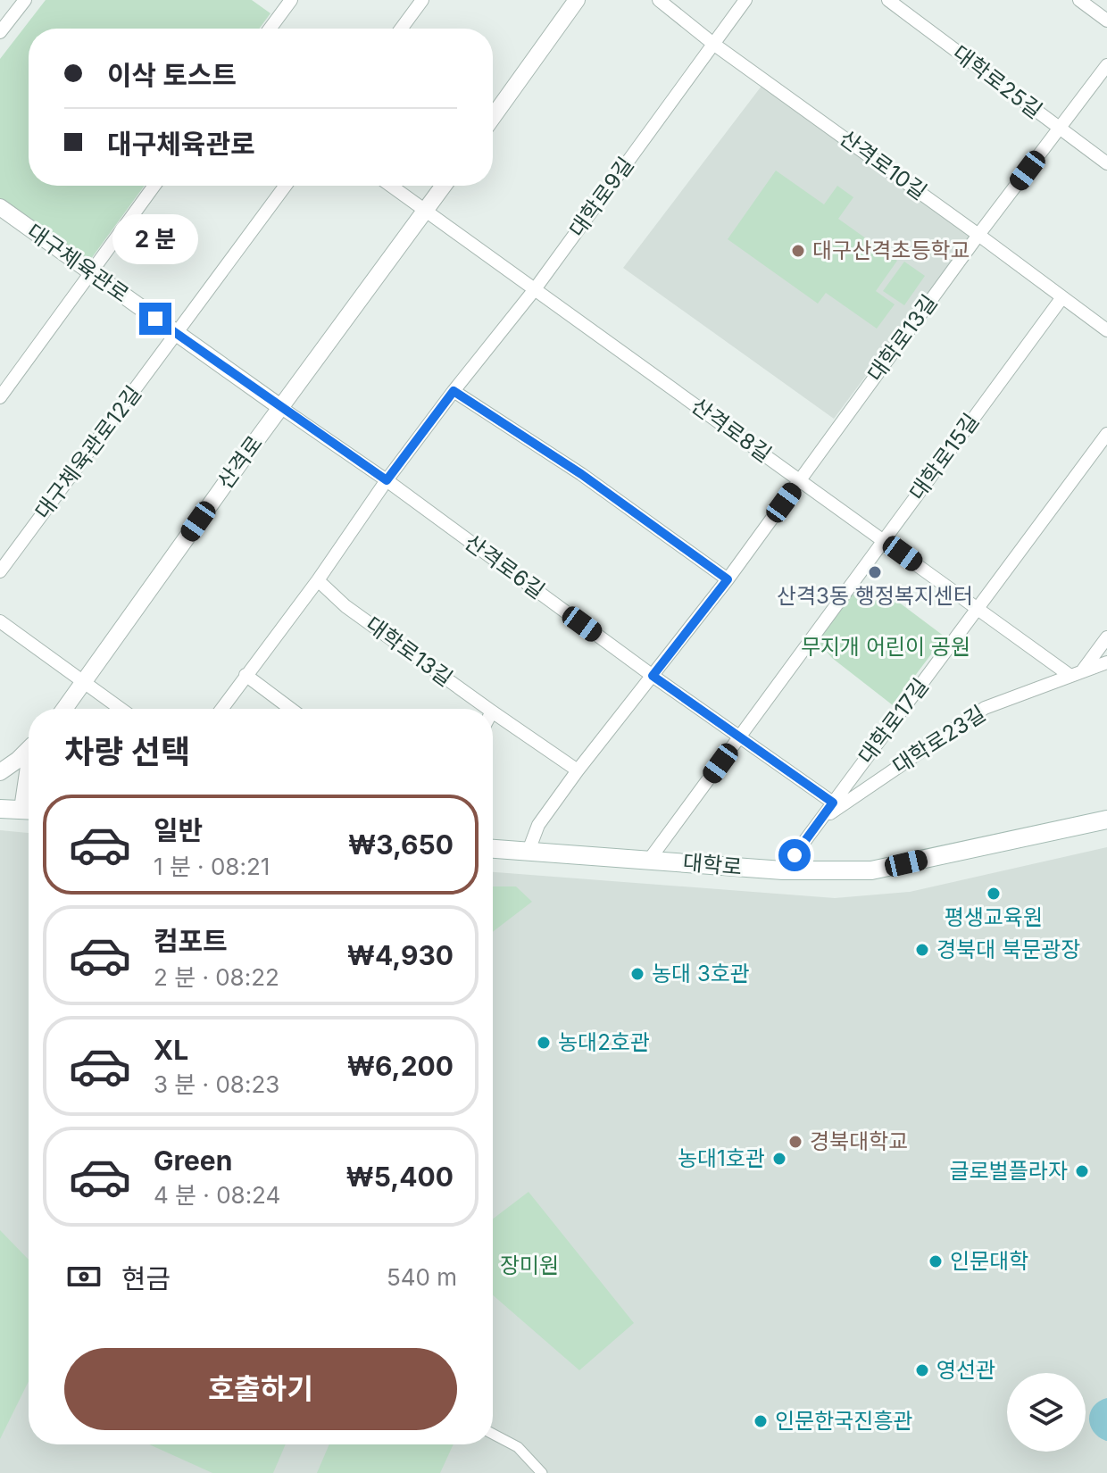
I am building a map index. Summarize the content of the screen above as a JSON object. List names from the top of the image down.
{
  "streets": {
    "main road": ["대학로"],
    "street": [
      "대학로25길",
      "산격로10길",
      "대학로9길",
      "대구체육관로",
      "대학로13길",
      "산격로8길",
      "대구체육관로12길",
      "대학로15길",
      "산격로",
      "산격로6길",
      "대학로17길",
      "대학로23길"
    ]
  },
  "crossings": [
    ["대학로25길", "대학로13길"],
    ["산격로10길", "대학로9길"],
    ["산격로10길", "대학로13길"],
    ["산격로10길", "대학로15길"],
    ["대학로9길", "대학로13길"],
    ["대학로9길", "산격로8길"],
    ["대학로9길", "산격로6길"],
    ["대구체육관로", "대구체육관로12길"],
    ["대구체육관로", "산격로"],
    ["대구체육관로", "산격로6길"],
    ["대학로13길", "산격로8길"],
    ["대학로13길", "산격로6길"],
    ["대학로13길", "대학로"],
    ["산격로8길", "대학로15길"],
    ["산격로8길", "산격로"],
    ["산격로8길", "대학로17길"],
    ["산격로8길", "대학로23길"],
    ["대학로15길", "산격로6길"],
    ["대학로15길", "대학로"],
    ["산격로", "산격로6길"],
    ["산격로6길", "대학로17길"],
    ["대학로17길", "대학로23길"],
    ["대학로17길", "대학로"]
  ],
  "parks": ["무지개 어린이 공원", "장미원"],
  "places": [
    "대구산격초등학교",
    "산격3동 행정복지센터",
    "평생교육원",
    "경북대 북문광장",
    "농대 3호관",
    "농대2호관",
    "경북대학교",
    "농대1호관",
    "글로벌플라자",
    "인문대학",
    "영선관",
    "인문한국진흥관"
  ],
  "page": {
    "banner": ["이삭 토스트", "대구체육관로"],
    "bubble": "2 분",
    "heading": "차량 선택",
    "list": [
      {
        "name": "일반",
        "note": "1 분 · 08:21",
        "value": "₩3,650"
      },
      {
        "name": "컴포트",
        "note": "2 분 · 08:22",
        "value": "₩4,930"
      },
      {
        "name": "XL",
        "note": "3 분 · 08:23",
        "value": "₩6,200"
      },
      {
        "name": "Green",
        "note": "4 분 · 08:24",
        "value": "₩5,400"
      }
    ],
    "pay": ["현금", "540 m"],
    "buttons": "호출하기"
  }
}
